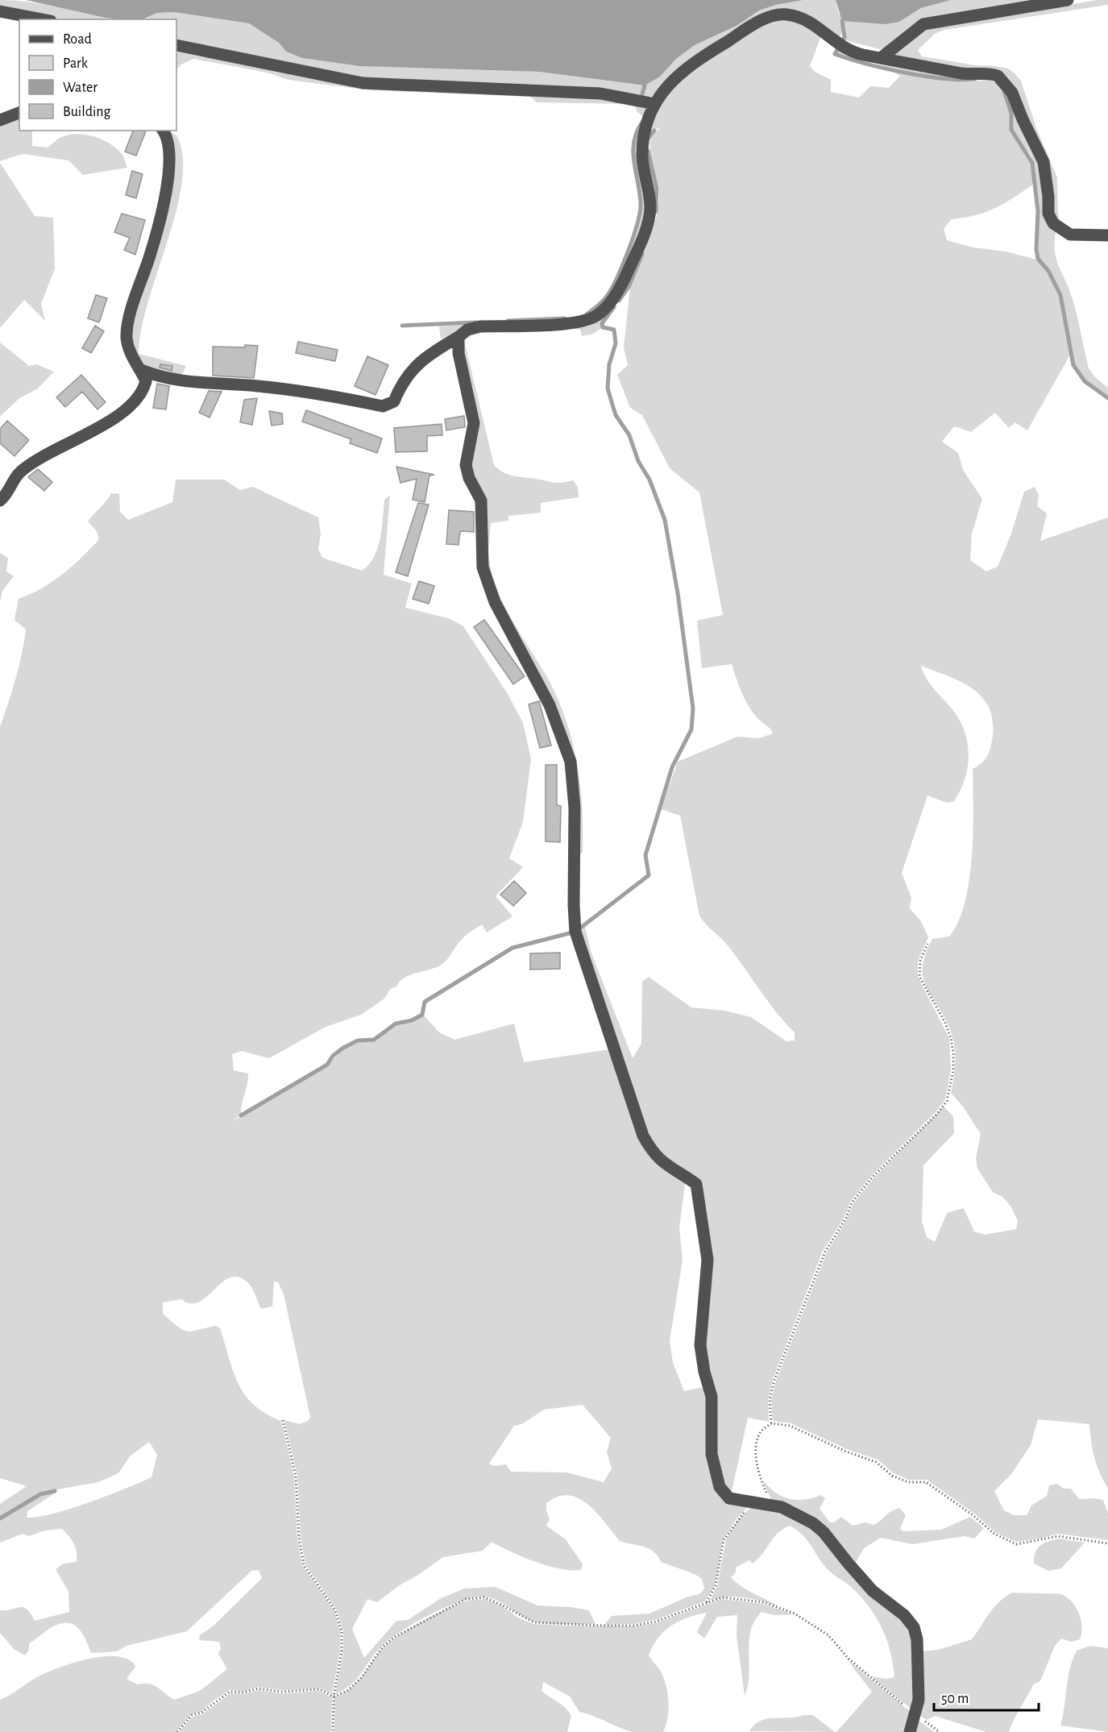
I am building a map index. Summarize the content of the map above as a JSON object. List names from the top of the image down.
{
  "legend": [
    "Road",
    "Park",
    "Water",
    "Building"
  ],
  "scale_bar": "50 m"
}
